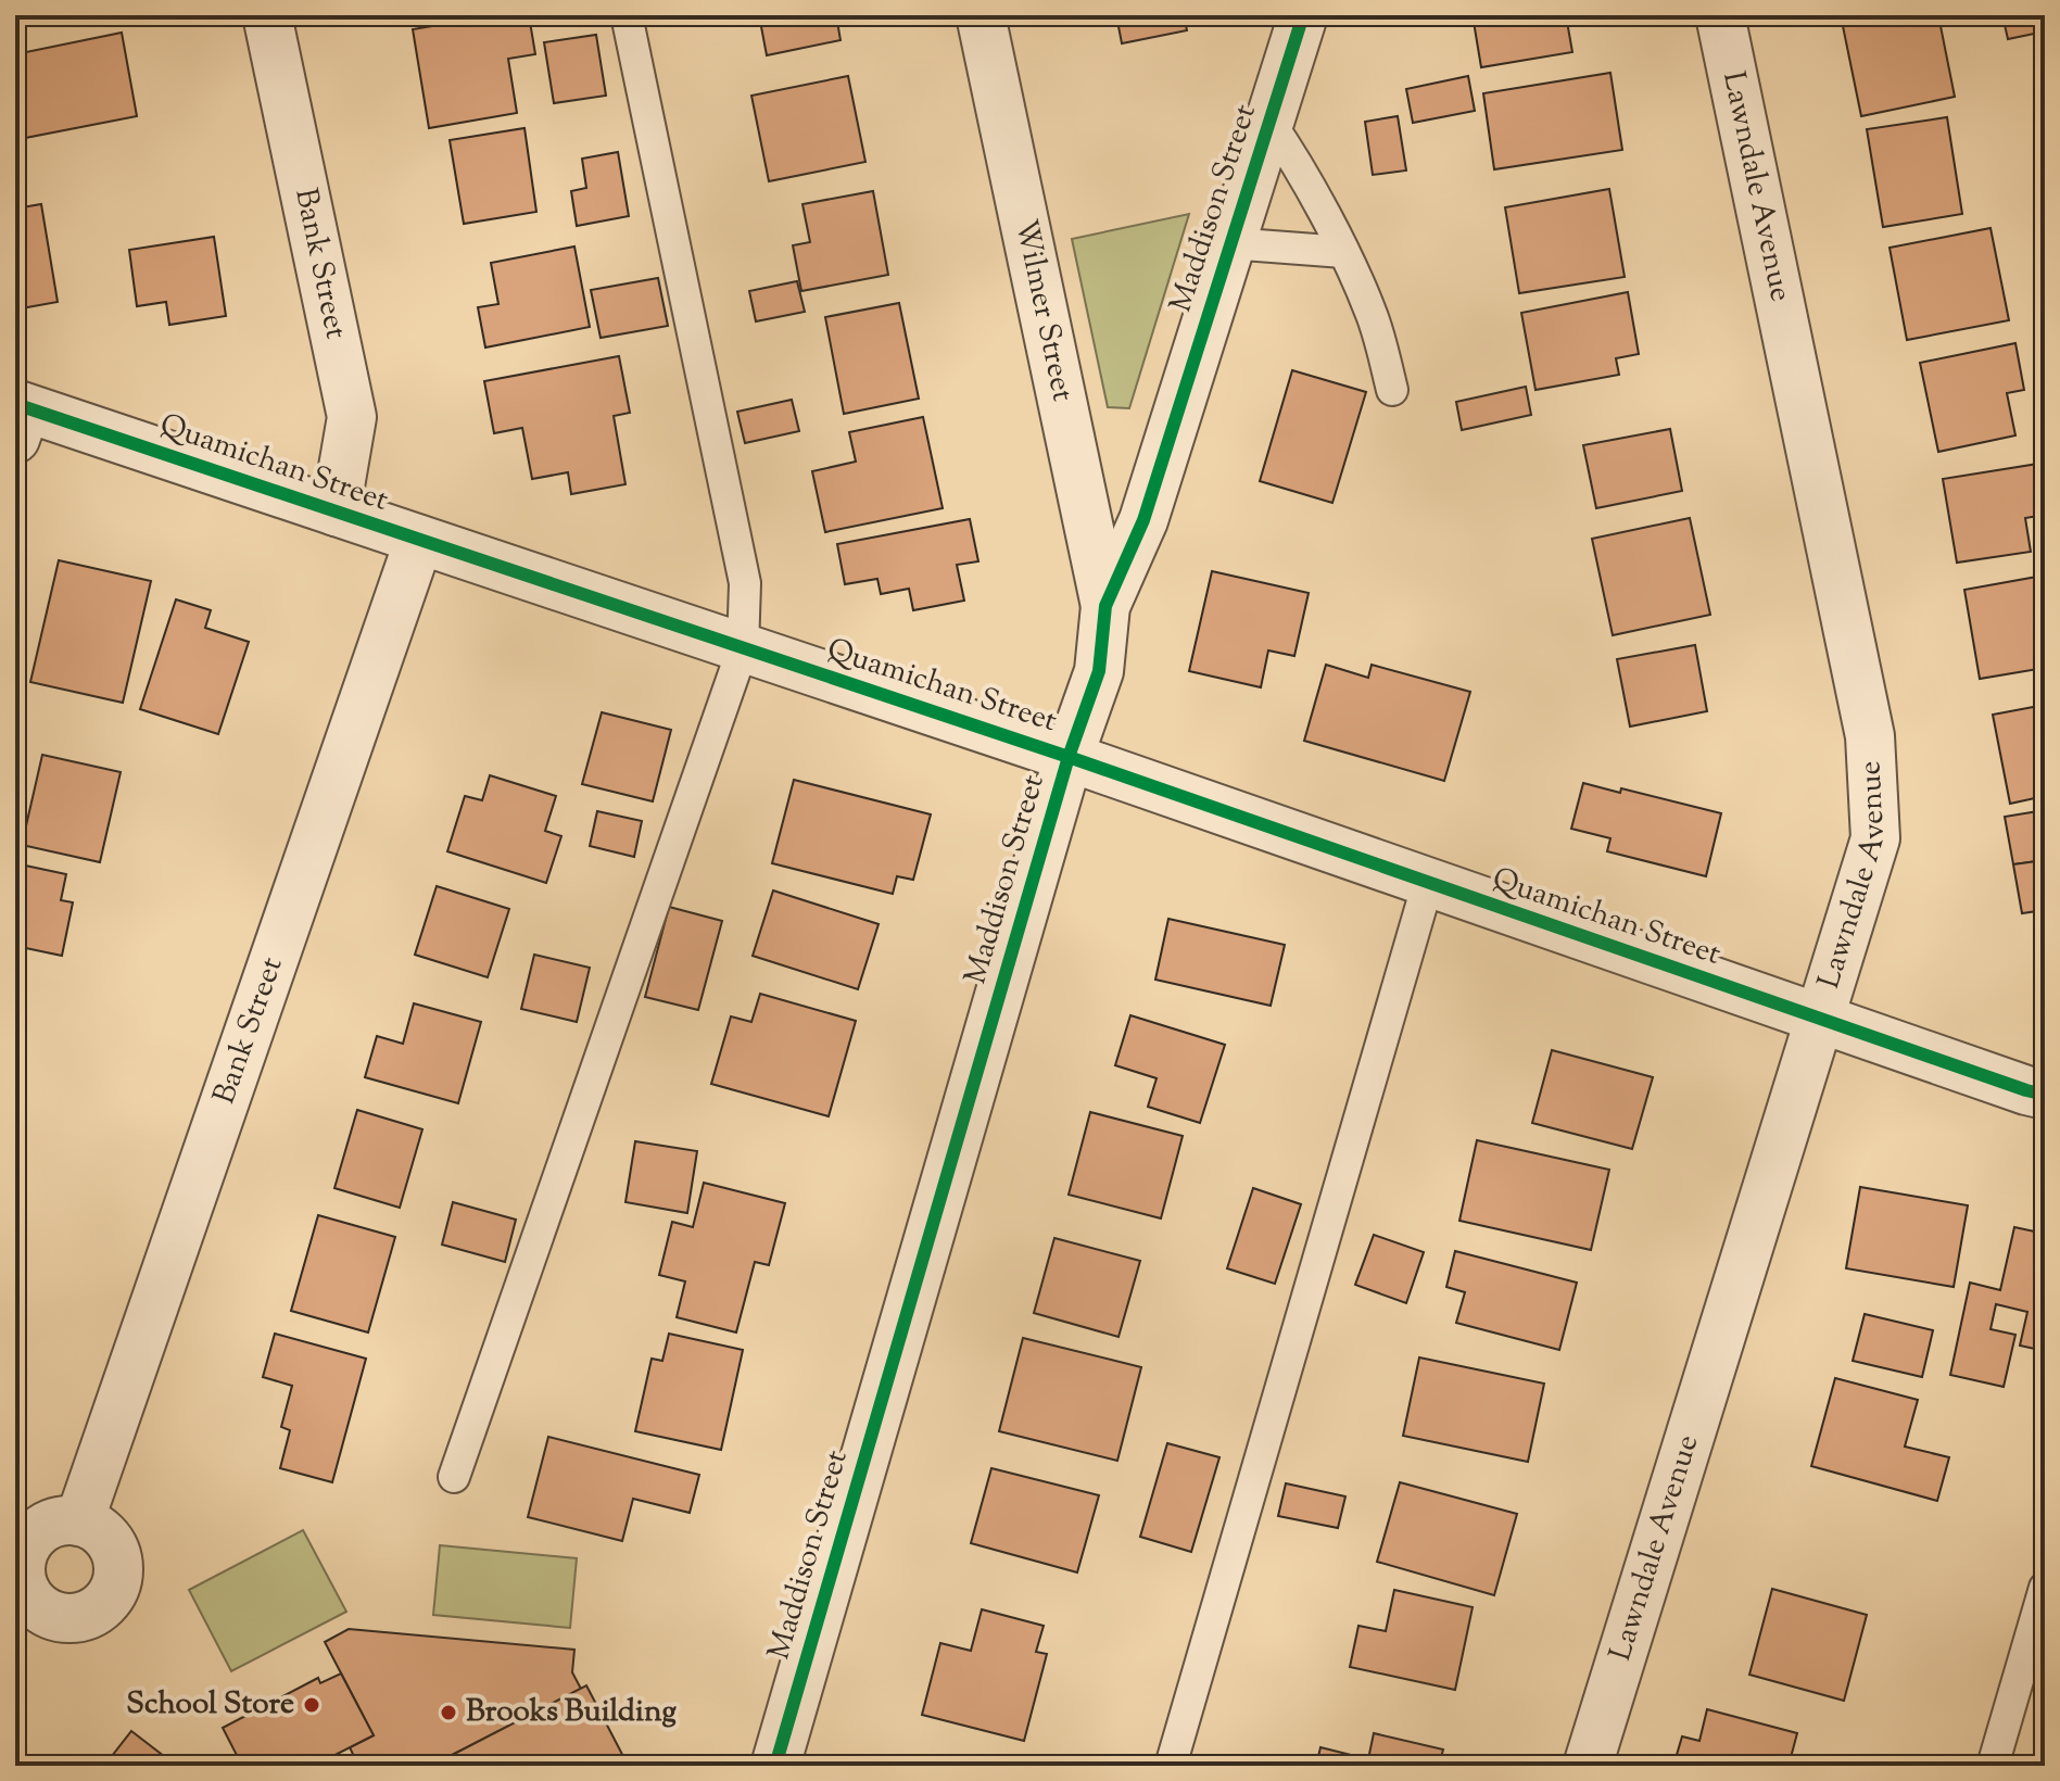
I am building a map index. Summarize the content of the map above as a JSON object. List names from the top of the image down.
{
  "streets": {
    "street": [
      "Lawndale Avenue",
      "Maddison Street",
      "Bank Street",
      "Wilmer Street",
      "Quamichan Street"
    ]
  },
  "crossings": [
    ["Lawndale Avenue", "Quamichan Street"],
    ["Maddison Street", "Wilmer Street"],
    ["Maddison Street", "Quamichan Street"],
    ["Bank Street", "Quamichan Street"]
  ],
  "places": ["School Store", "Brooks Building"]
}
